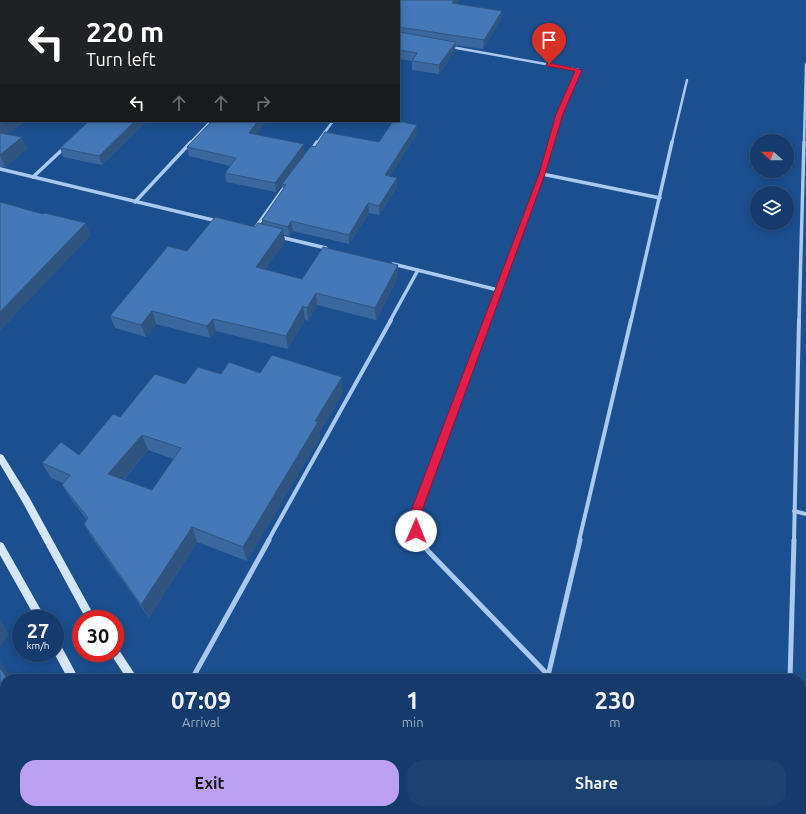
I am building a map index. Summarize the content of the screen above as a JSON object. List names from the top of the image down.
{
  "north": "left",
  "page": {
    "turn": ["220 m", "Turn left"],
    "speed": "27 km/h",
    "limit": "30",
    "eta": [
      "07:09",
      "Arrival",
      "1",
      "min",
      "230",
      "m"
    ],
    "buttons": ["Exit", "Share"]
  }
}
